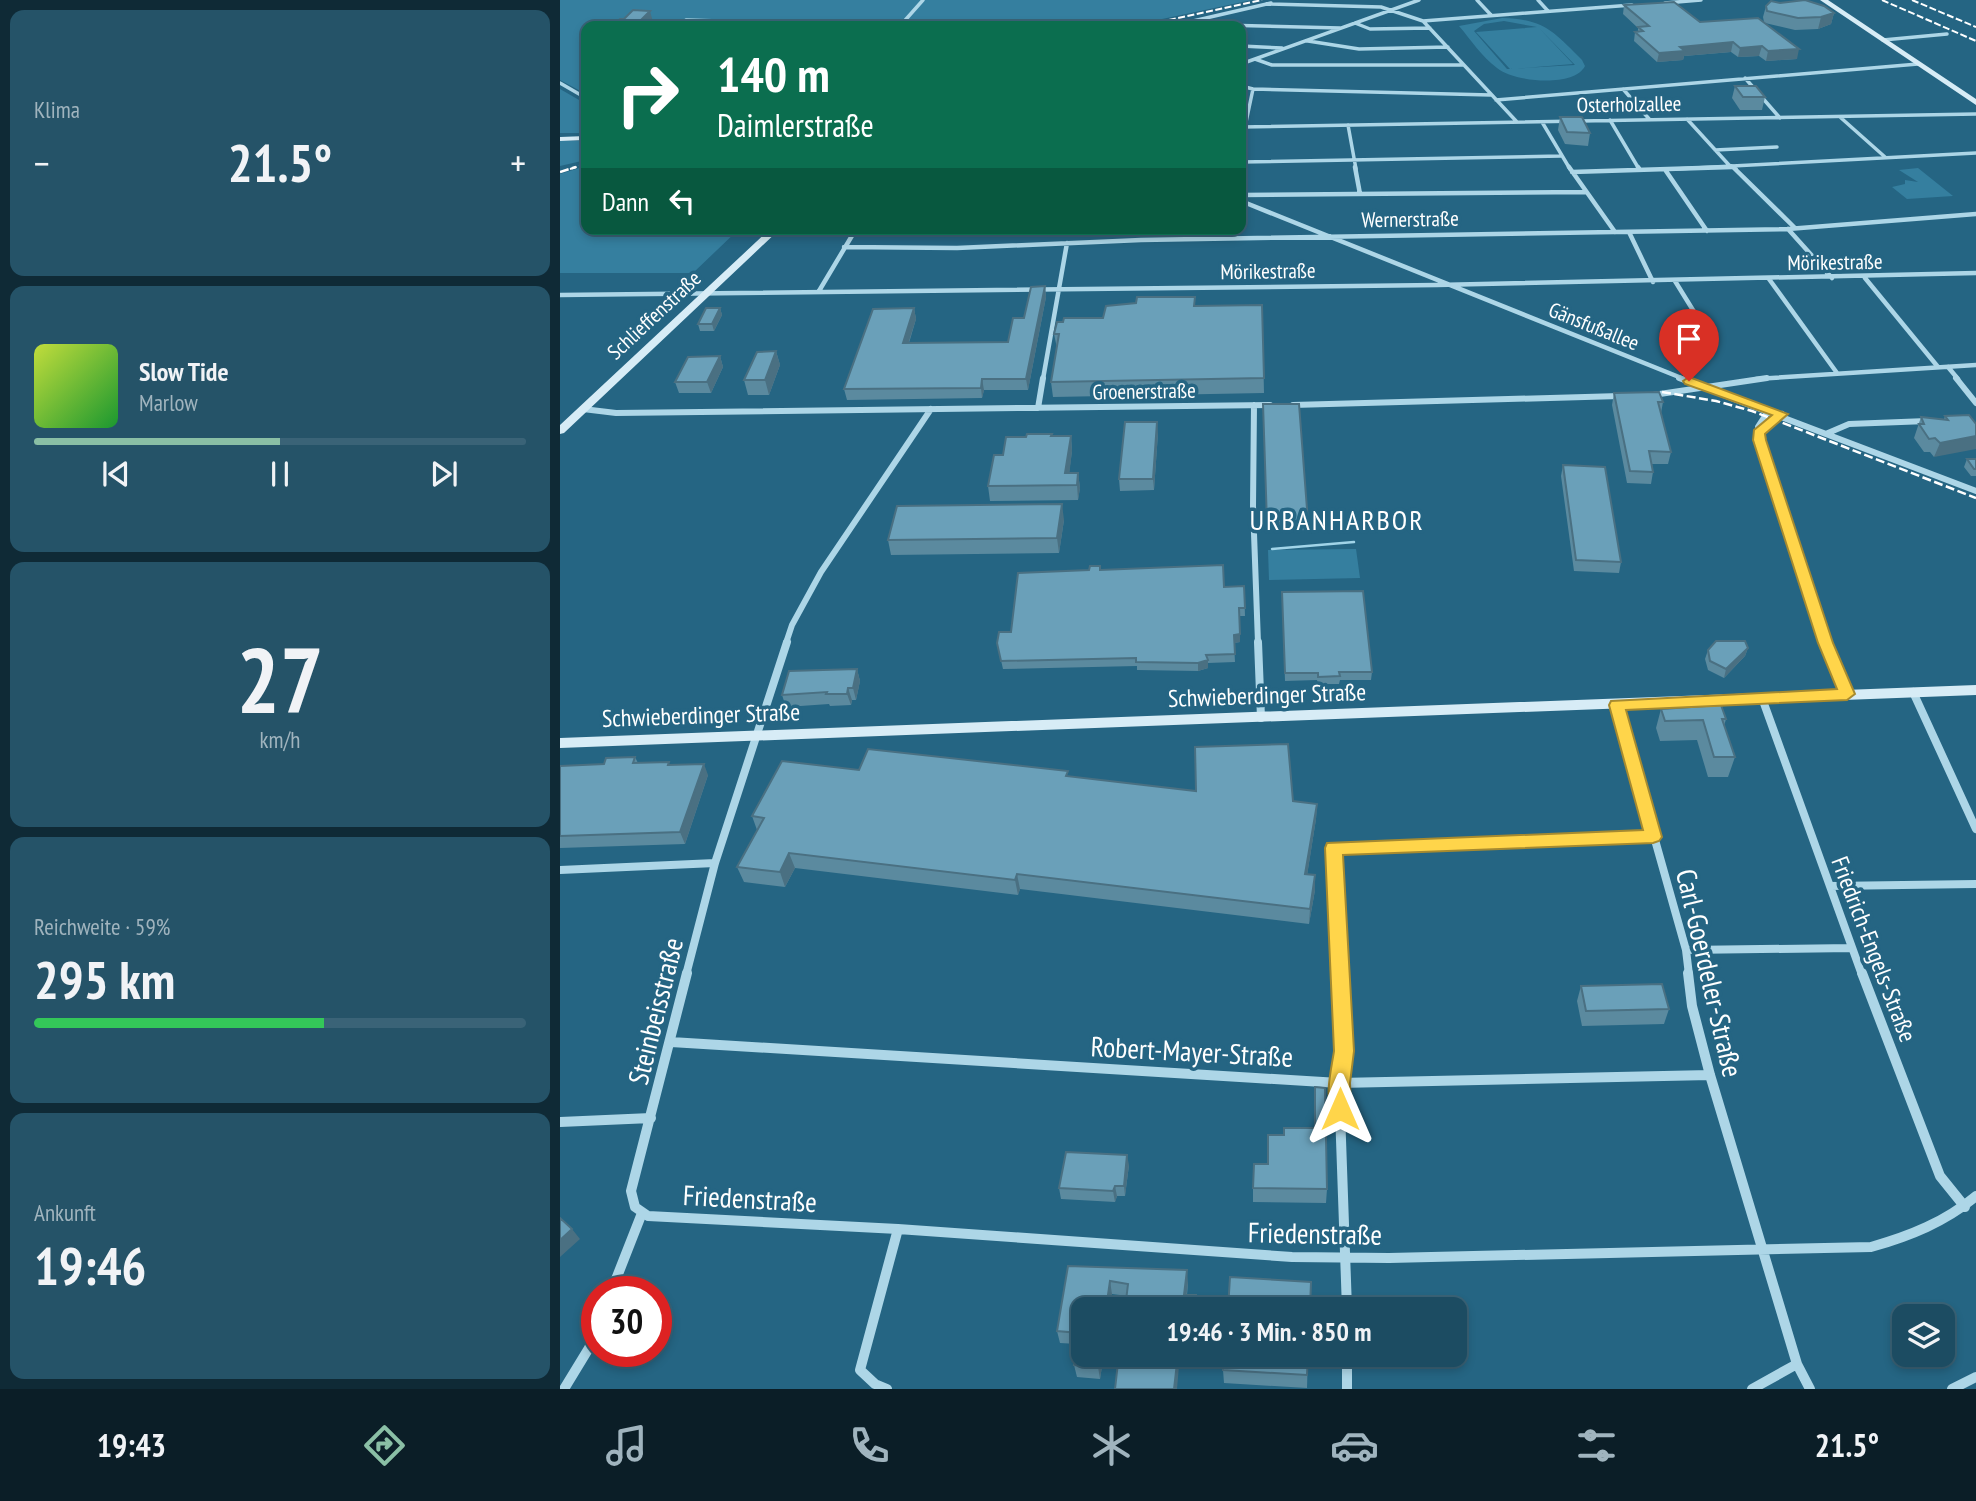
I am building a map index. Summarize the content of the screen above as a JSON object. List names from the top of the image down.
{
  "streets": {
    "main road": ["Schlieffenstraße", "Schwieberdinger Straße"],
    "street": [
      "Osterholzallee",
      "Wernerstraße",
      "Mörikestraße",
      "Gänsfußallee",
      "Groenerstraße",
      "Friedrich-Engels-Straße",
      "Carl-Goerdeler-Straße",
      "Steinbeisstraße",
      "Robert-Mayer-Straße",
      "Friedenstraße"
    ]
  },
  "crossings": [
    ["Wernerstraße", "Gänsfußallee"],
    ["Mörikestraße", "Schlieffenstraße"],
    ["Mörikestraße", "Gänsfußallee"],
    ["Schlieffenstraße", "Groenerstraße"],
    ["Groenerstraße", "Steinbeisstraße"],
    ["Schwieberdinger Straße", "Friedrich-Engels-Straße"],
    ["Schwieberdinger Straße", "Carl-Goerdeler-Straße"],
    ["Schwieberdinger Straße", "Steinbeisstraße"],
    ["Friedrich-Engels-Straße", "Friedenstraße"],
    ["Carl-Goerdeler-Straße", "Robert-Mayer-Straße"],
    ["Carl-Goerdeler-Straße", "Friedenstraße"],
    ["Steinbeisstraße", "Robert-Mayer-Straße"],
    ["Steinbeisstraße", "Friedenstraße"]
  ],
  "districts": ["URBANHARBOR"],
  "page": {
    "tile": [
      "Klima",
      ["27", "km/h"],
      ["Reichweite · 59%", "295 km"],
      ["Ankunft", "19:46"]
    ],
    "turn": ["140 m", "Daimlerstraße"],
    "heat": ["−", "21.5°", "+"],
    "then": "Dann",
    "song": ["Slow Tide", "Marlow"],
    "limit": "30",
    "trip": "19:46 · 3 Min. · 850 m",
    "tabs": ["19:43", "21.5°"]
  }
}
